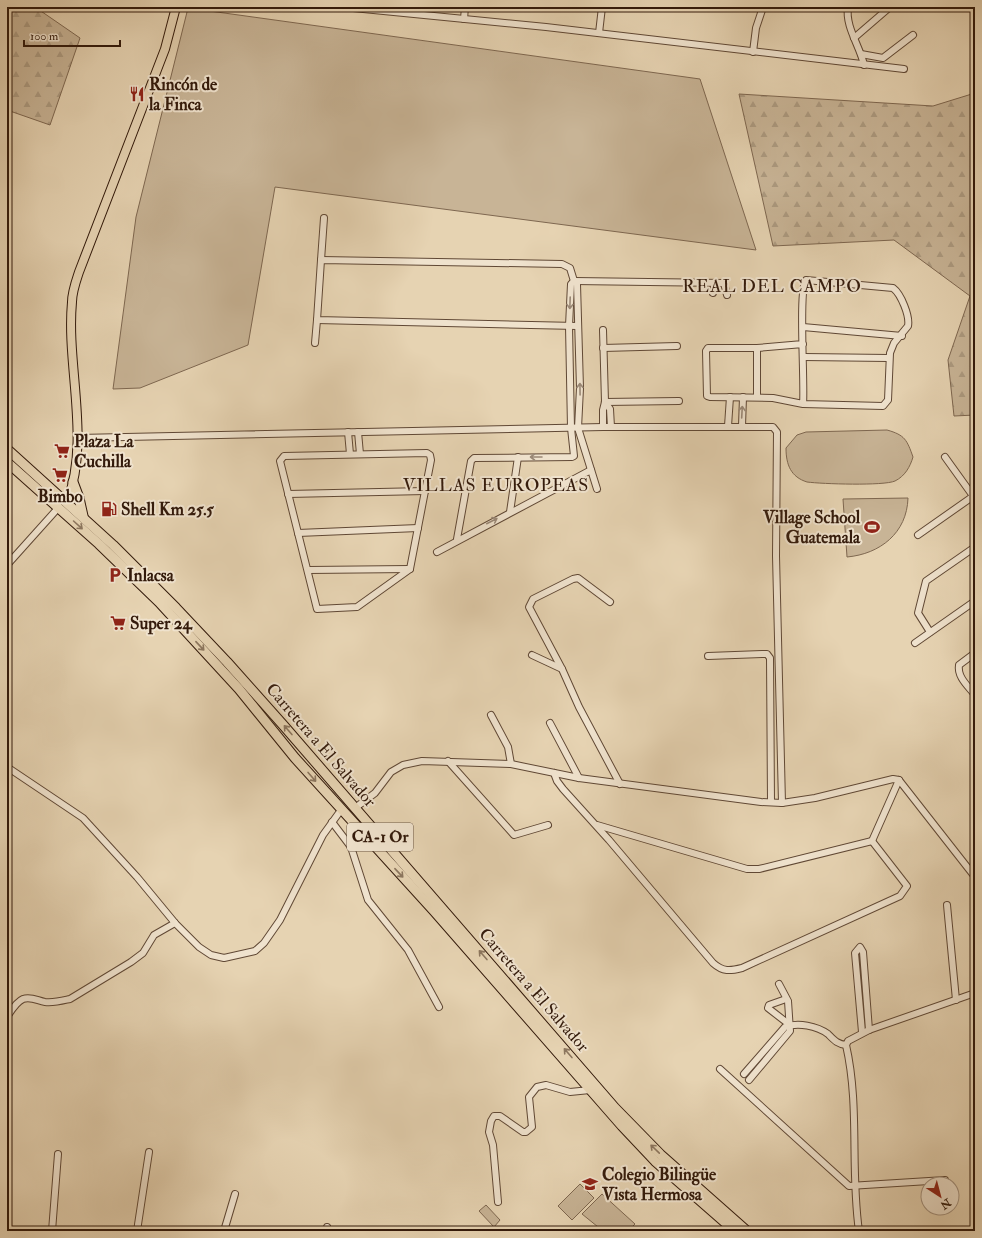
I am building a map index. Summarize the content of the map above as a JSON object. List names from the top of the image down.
{
  "streets": {
    "highway": ["Carretera a El Salvador", "CA-1 Or"]
  },
  "districts": ["REAL DEL CAMPO", "VILLAS EUROPEAS"],
  "places": {
    "restaurant": ["Rincón de la Finca"],
    "supermarket": ["Plaza La Cuchilla", "Bimbo", "Super 24"],
    "fuel station": ["Shell Km 25.5"],
    "sports": ["Village School Guatemala"],
    "parking": ["Inlacsa"],
    "school or university": ["Colegio Bilingüe Vista Hermosa"]
  },
  "scale_bar": "100 m",
  "north": "bottom right"
}
